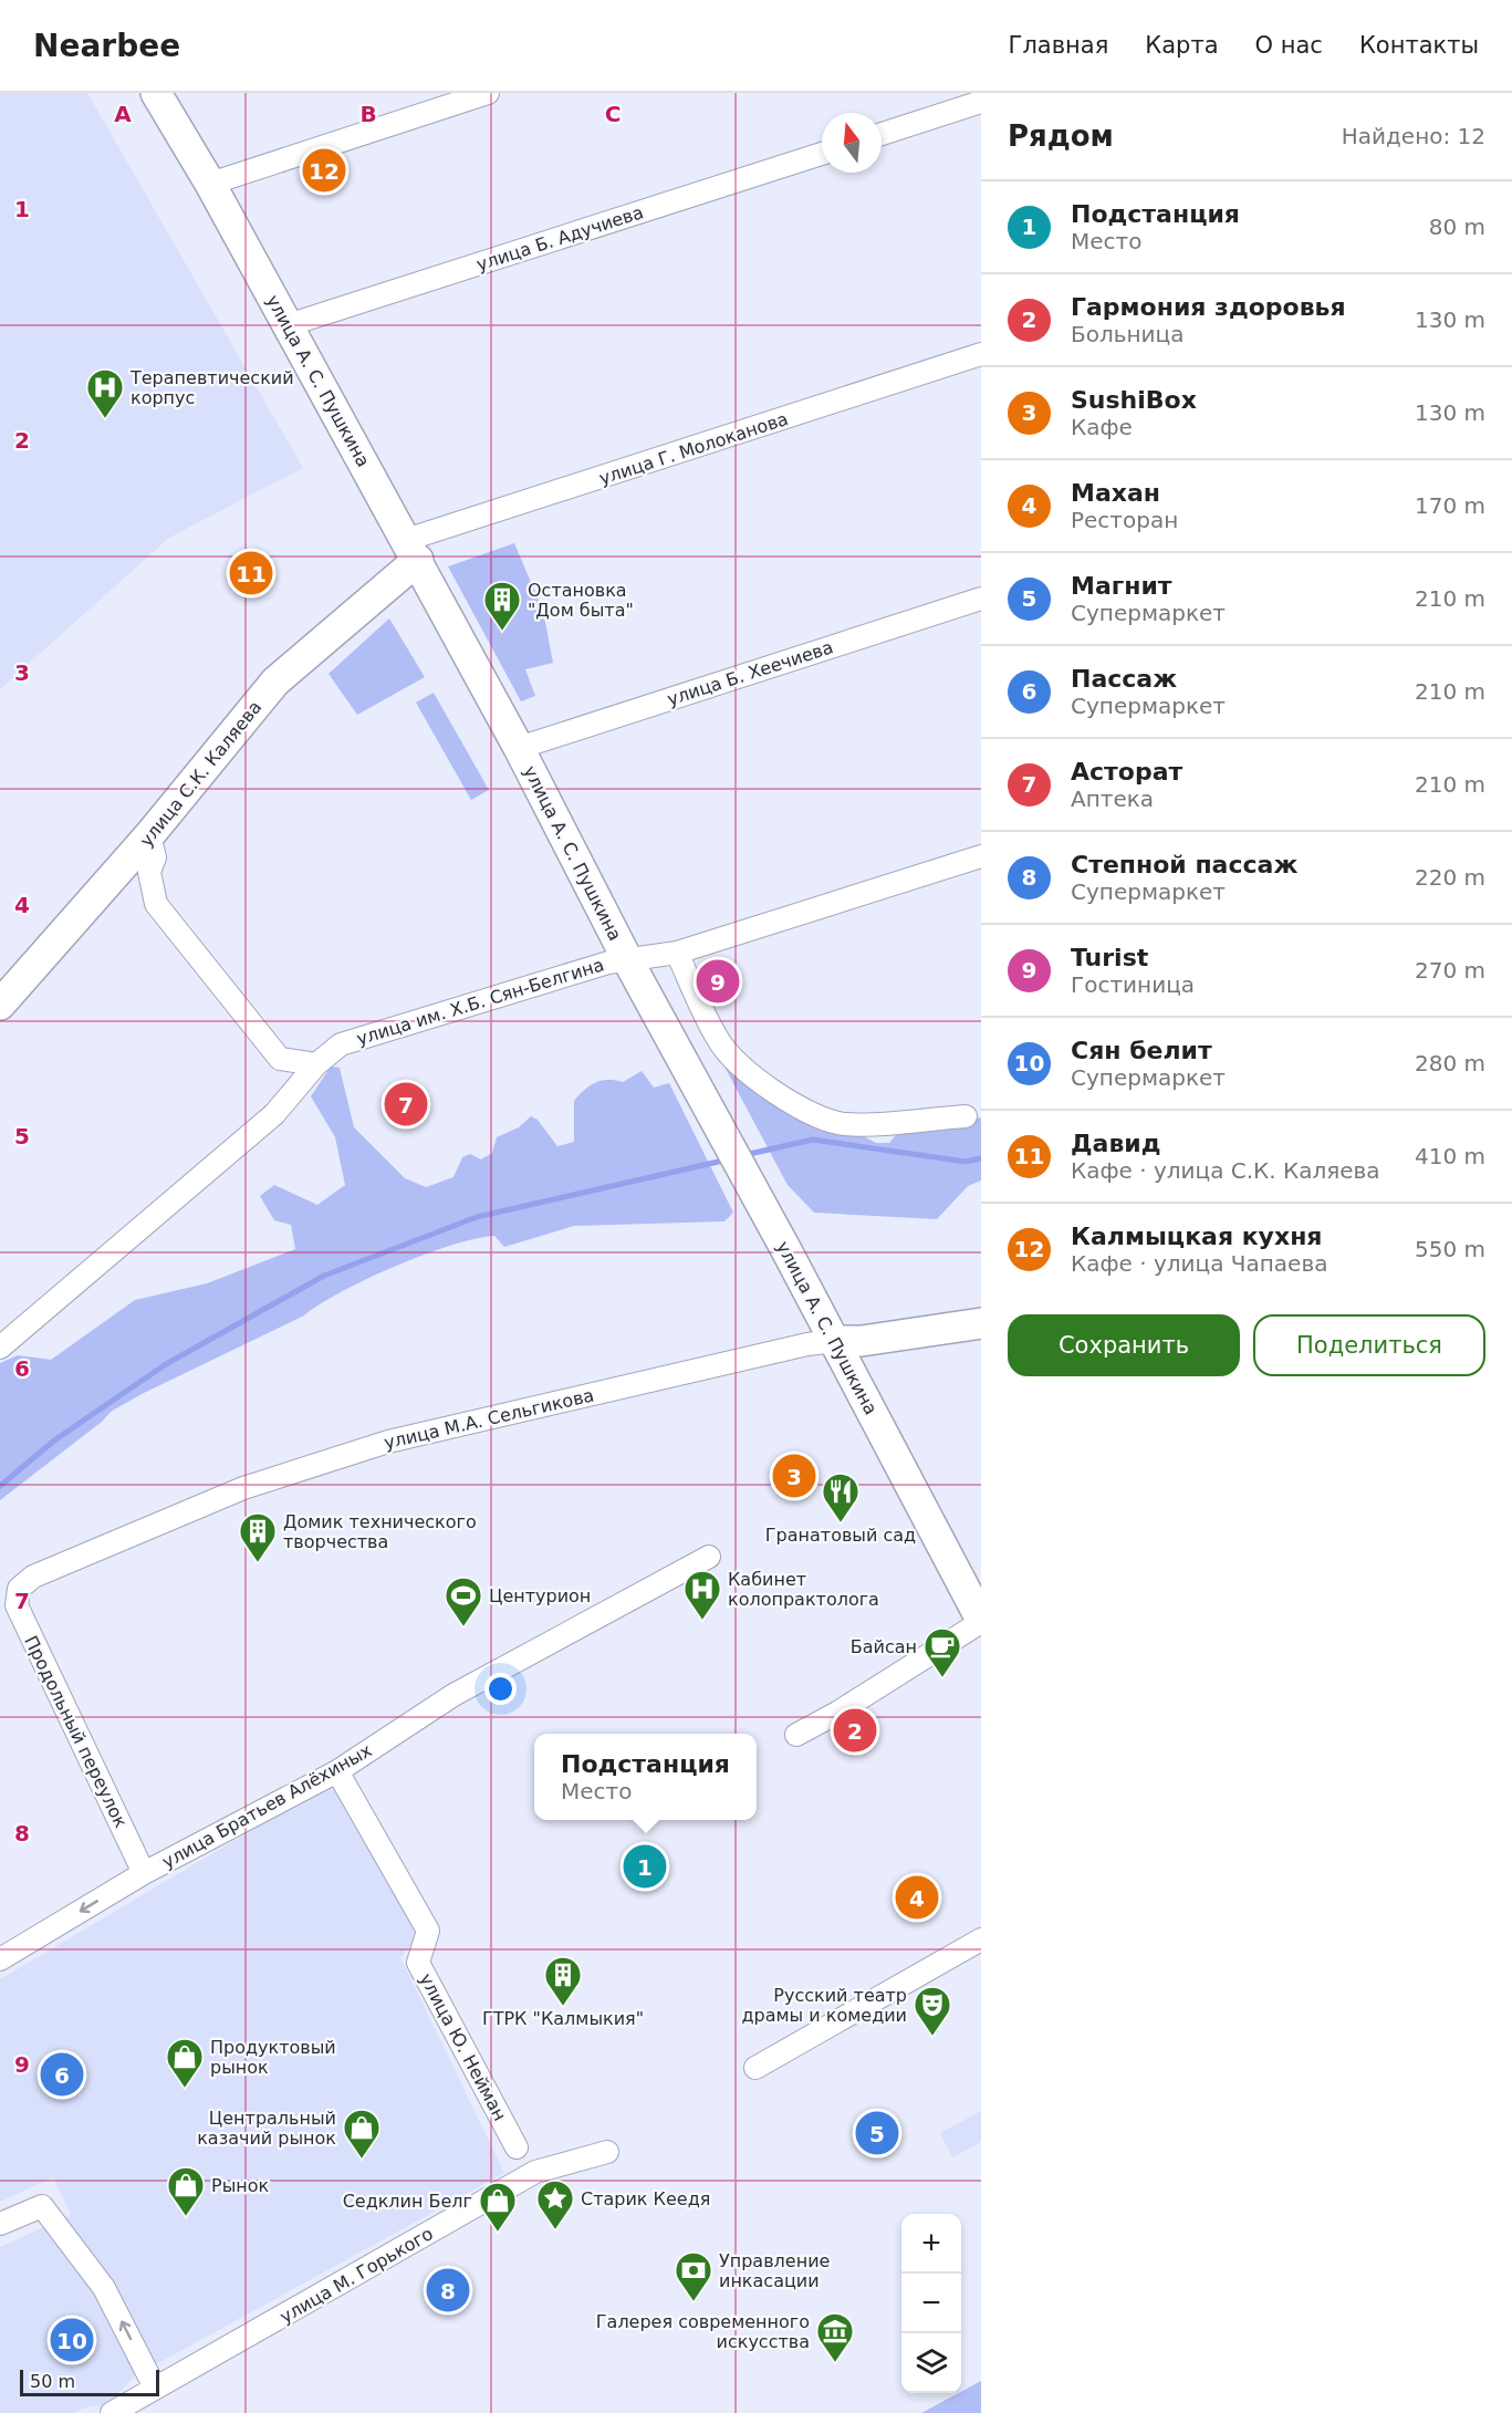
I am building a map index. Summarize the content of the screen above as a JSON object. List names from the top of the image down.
{
  "streets": {
    "main road": ["улица А. С. Пушкина", "улица С.К. Каляева", "улица М.А. Сельгикова"],
    "street": [
      "улица Б. Адучиева",
      "улица Г. Молоканова",
      "улица Б. Хеечиева",
      "улица им. Х.Б. Сян-Белгина",
      "Продольный переулок",
      "улица Братьев Алёхиных",
      "улица Ю. Нейман",
      "улица М. Горького"
    ]
  },
  "crossings": [
    ["улица Б. Адучиева", "улица А. С. Пушкина"],
    ["улица А. С. Пушкина", "улица Г. Молоканова"],
    ["улица А. С. Пушкина", "улица Б. Хеечиева"],
    ["улица А. С. Пушкина", "улица С.К. Каляева"],
    ["улица А. С. Пушкина", "улица им. Х.Б. Сян-Белгина"],
    ["улица А. С. Пушкина", "улица М.А. Сельгикова"],
    ["улица Г. Молоканова", "улица С.К. Каляева"],
    ["улица М.А. Сельгикова", "Продольный переулок"],
    ["Продольный переулок", "улица Братьев Алёхиных"],
    ["улица Братьев Алёхиных", "улица Ю. Нейман"]
  ],
  "places": {
    "hospital": ["Терапевтический корпус", "Кабинет колопрактолога"],
    "building": ["Остановка \"Дом быта\"", "Домик технического творчества", "ГТРК \"Калмыкия\""],
    "restaurant": ["Гранатовый сад"],
    "sports": ["Центурион"],
    "cafe": ["Байсан"],
    "theatre": ["Русский театр драмы и комедии"],
    "shop": [
      "Продуктовый рынок",
      "Центральный казачий рынок",
      "Рынок",
      "Седклин Белг"
    ],
    "place": ["Старик Кеедя"],
    "bank": ["Управление инкасации"],
    "museum": ["Галерея современного искусства"]
  },
  "scale_bar": "50 m",
  "north": "top",
  "page": {
    "header": "Nearbee",
    "nav": [
      "Главная",
      "Карта",
      "О нас",
      "Контакты"
    ],
    "heading": ["Рядом", "Найдено: 12"],
    "pins": [
      "12",
      "11",
      "9",
      "7",
      "3",
      "2",
      "1",
      "4",
      "6",
      "5",
      "8",
      "10"
    ],
    "list": [
      {
        "mark": "1",
        "name": "Подстанция",
        "note": "Место",
        "value": "80 m"
      },
      {
        "mark": "2",
        "name": "Гармония здоровья",
        "note": "Больница",
        "value": "130 m"
      },
      {
        "mark": "3",
        "name": "SushiBox",
        "note": "Кафе",
        "value": "130 m"
      },
      {
        "mark": "4",
        "name": "Махан",
        "note": "Ресторан",
        "value": "170 m"
      },
      {
        "mark": "5",
        "name": "Магнит",
        "note": "Супермаркет",
        "value": "210 m"
      },
      {
        "mark": "6",
        "name": "Пассаж",
        "note": "Супермаркет",
        "value": "210 m"
      },
      {
        "mark": "7",
        "name": "Асторат",
        "note": "Аптека",
        "value": "210 m"
      },
      {
        "mark": "8",
        "name": "Степной пассаж",
        "note": "Супермаркет",
        "value": "220 m"
      },
      {
        "mark": "9",
        "name": "Turist",
        "note": "Гостиница",
        "value": "270 m"
      },
      {
        "mark": "10",
        "name": "Сян белит",
        "note": "Супермаркет",
        "value": "280 m"
      },
      {
        "mark": "11",
        "name": "Давид",
        "note": "Кафе · улица С.К. Каляева",
        "value": "410 m"
      },
      {
        "mark": "12",
        "name": "Калмыцкая кухня",
        "note": "Кафе · улица Чапаева",
        "value": "550 m"
      }
    ],
    "buttons": ["Сохранить", "Поделиться"],
    "popup": ["Подстанция", "Место"],
    "map_buttons": ["+", "−"],
    "scale": "50 m"
  },
  "grid": {
    "columns": ["A", "B", "C"],
    "rows": [
      "1",
      "2",
      "3",
      "4",
      "5",
      "6",
      "7",
      "8",
      "9"
    ]
  }
}
